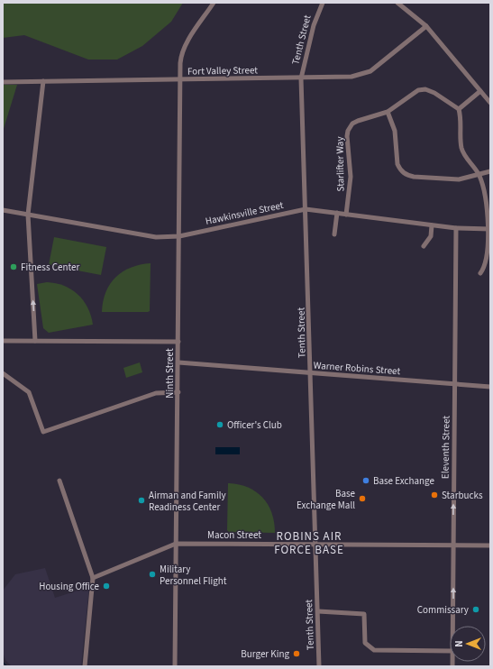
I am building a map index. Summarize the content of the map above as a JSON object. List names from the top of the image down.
{
  "streets": {
    "street": [
      "Tenth Street",
      "Fort Valley Street",
      "Starlifter Way",
      "Hawkinsville Street",
      "Warner Robins Street",
      "Ninth Street",
      "Eleventh Street",
      "Macon Street"
    ]
  },
  "crossings": [
    ["Tenth Street", "Fort Valley Street"],
    ["Tenth Street", "Hawkinsville Street"],
    ["Tenth Street", "Warner Robins Street"],
    ["Tenth Street", "Macon Street"],
    ["Fort Valley Street", "Ninth Street"],
    ["Starlifter Way", "Hawkinsville Street"],
    ["Hawkinsville Street", "Ninth Street"],
    ["Hawkinsville Street", "Eleventh Street"],
    ["Warner Robins Street", "Ninth Street"],
    ["Warner Robins Street", "Eleventh Street"],
    ["Ninth Street", "Macon Street"],
    ["Eleventh Street", "Macon Street"]
  ],
  "one_way": ["Eleventh Street"],
  "districts": ["ROBINS AIR FORCE BASE"],
  "places": [
    "Fitness Center",
    "Officer's Club",
    "Base Exchange",
    "Starbucks",
    "Base Exchange Mall",
    "Airman and Family Readiness Center",
    "Military Personnel Flight",
    "Housing Office",
    "Commissary",
    "Burger King"
  ],
  "north": "left"
}
